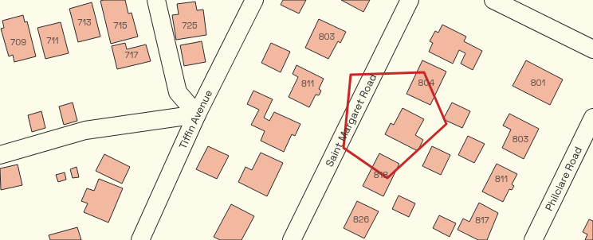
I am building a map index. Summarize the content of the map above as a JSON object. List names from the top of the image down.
{
  "streets": {
    "street": ["Tiffin Avenue", "Saint Margaret Road", "Philclare Road"]
  },
  "house_numbers": [
    "713",
    "715",
    "725",
    "803",
    "711",
    "709",
    "717",
    "804",
    "801",
    "811",
    "803",
    "818",
    "811",
    "826",
    "817"
  ]
}
